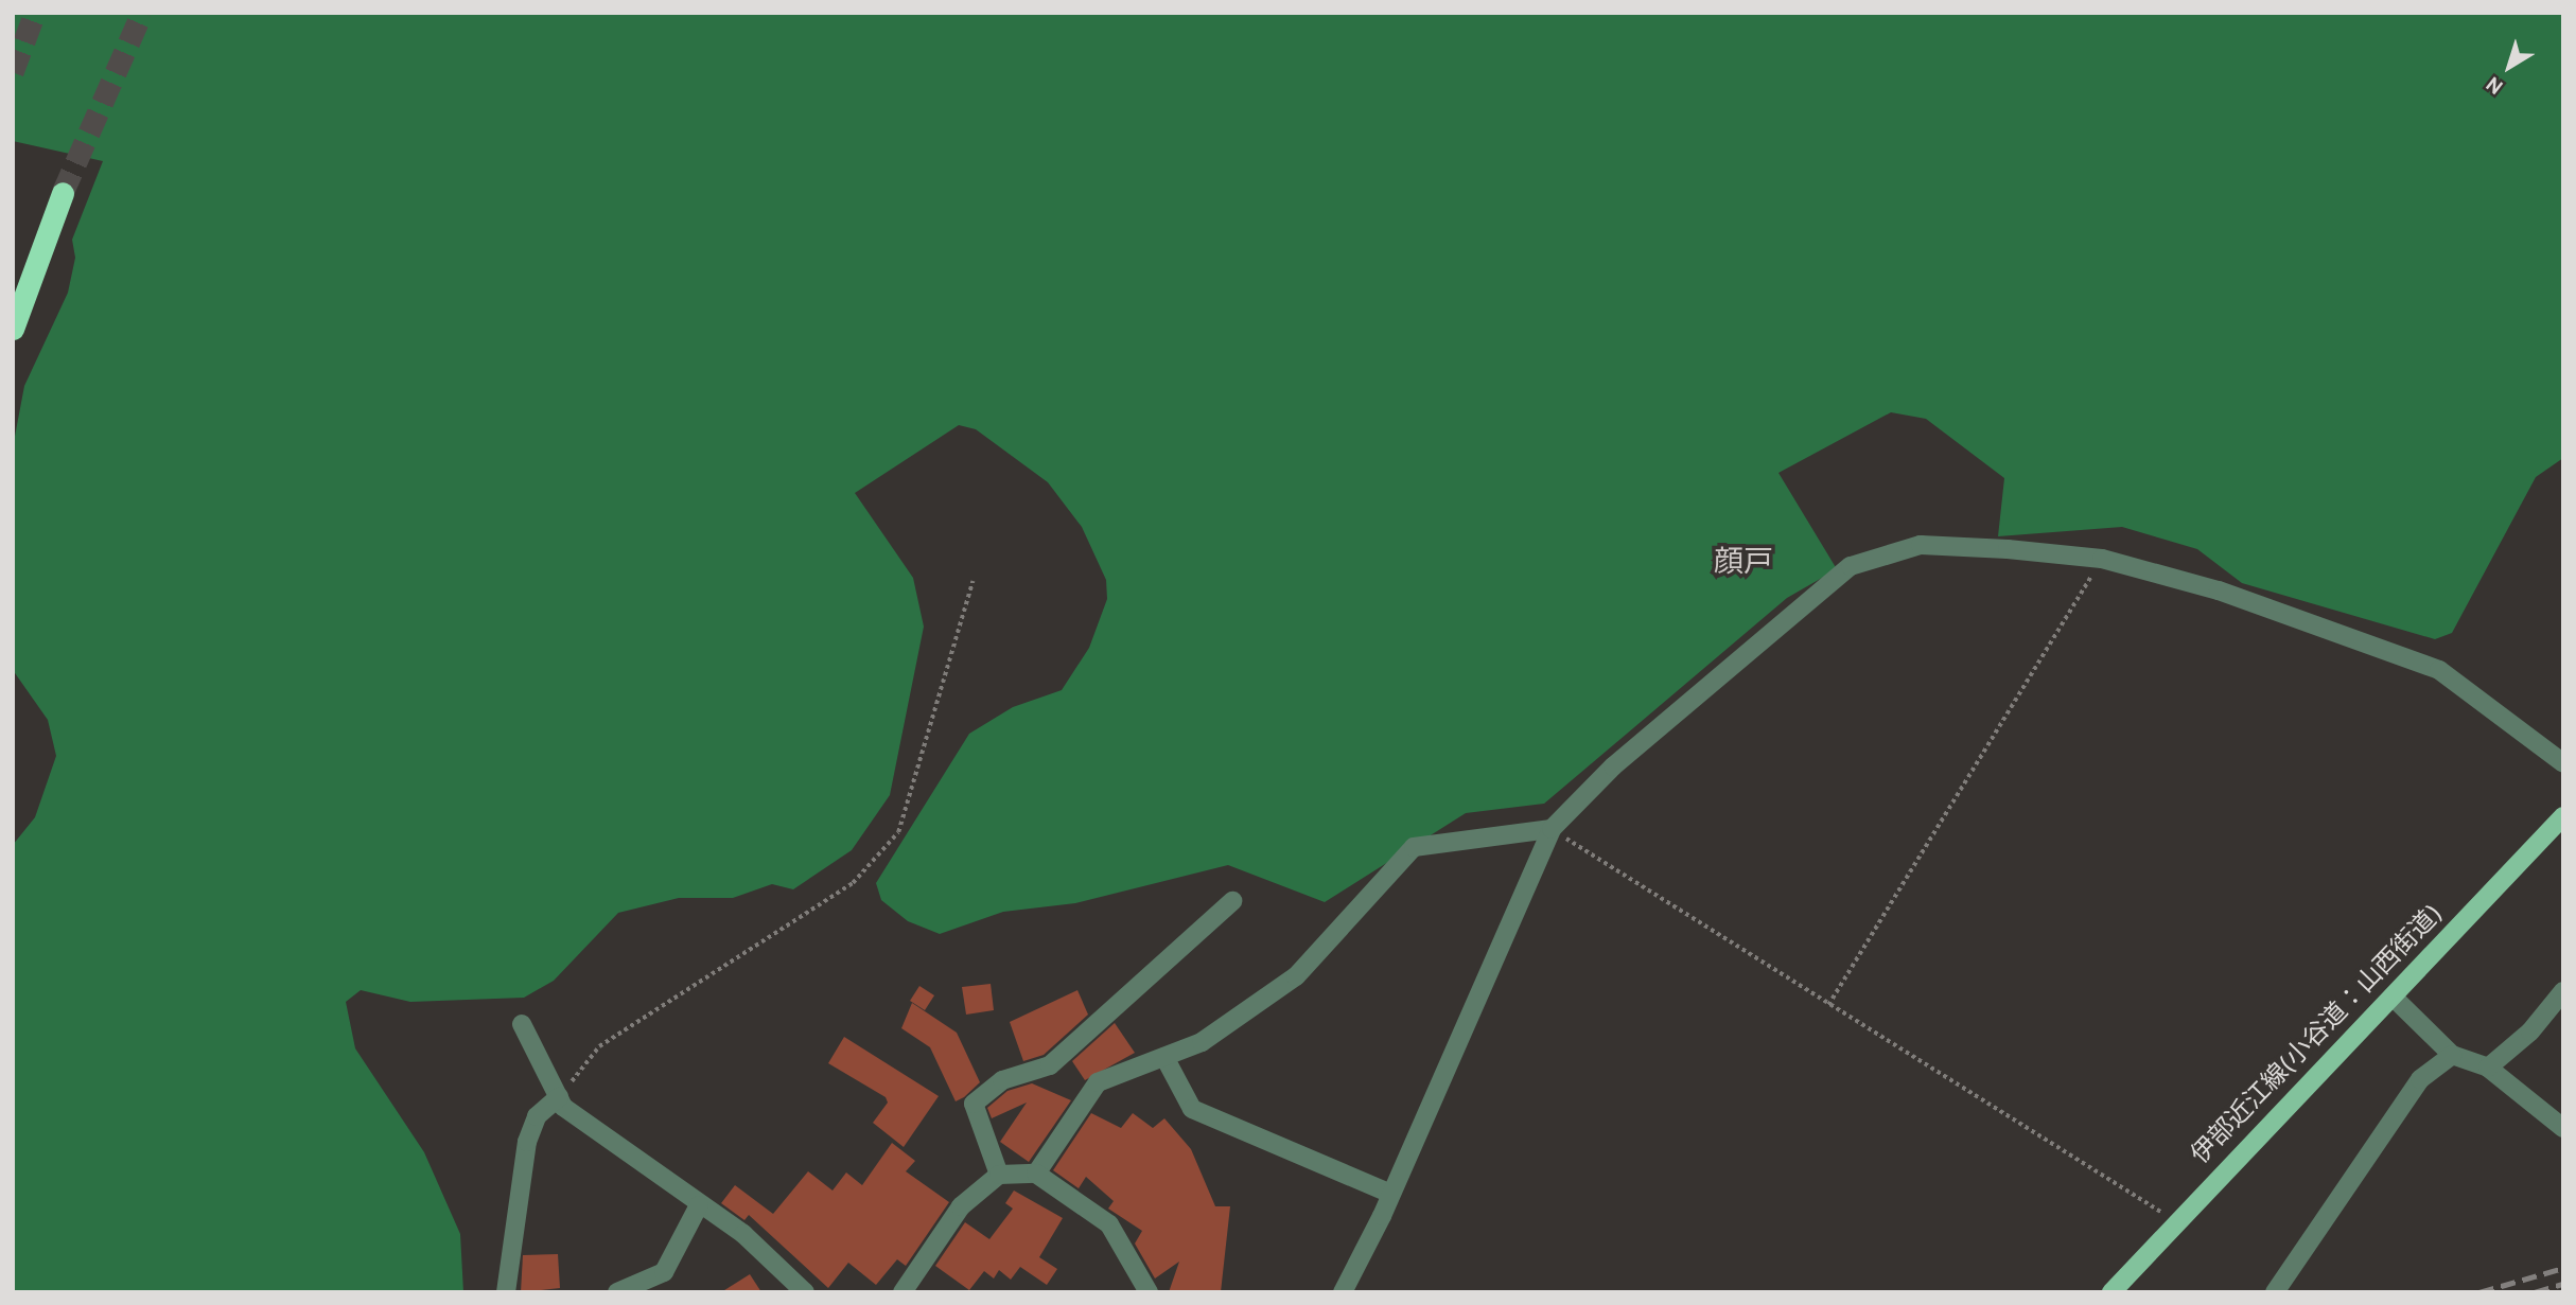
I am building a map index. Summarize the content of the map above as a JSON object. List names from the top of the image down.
{
  "streets": {
    "main road": ["伊部近江線(小谷道：山西街道)"]
  },
  "districts": ["顔戸"],
  "north": "bottom left"
}
